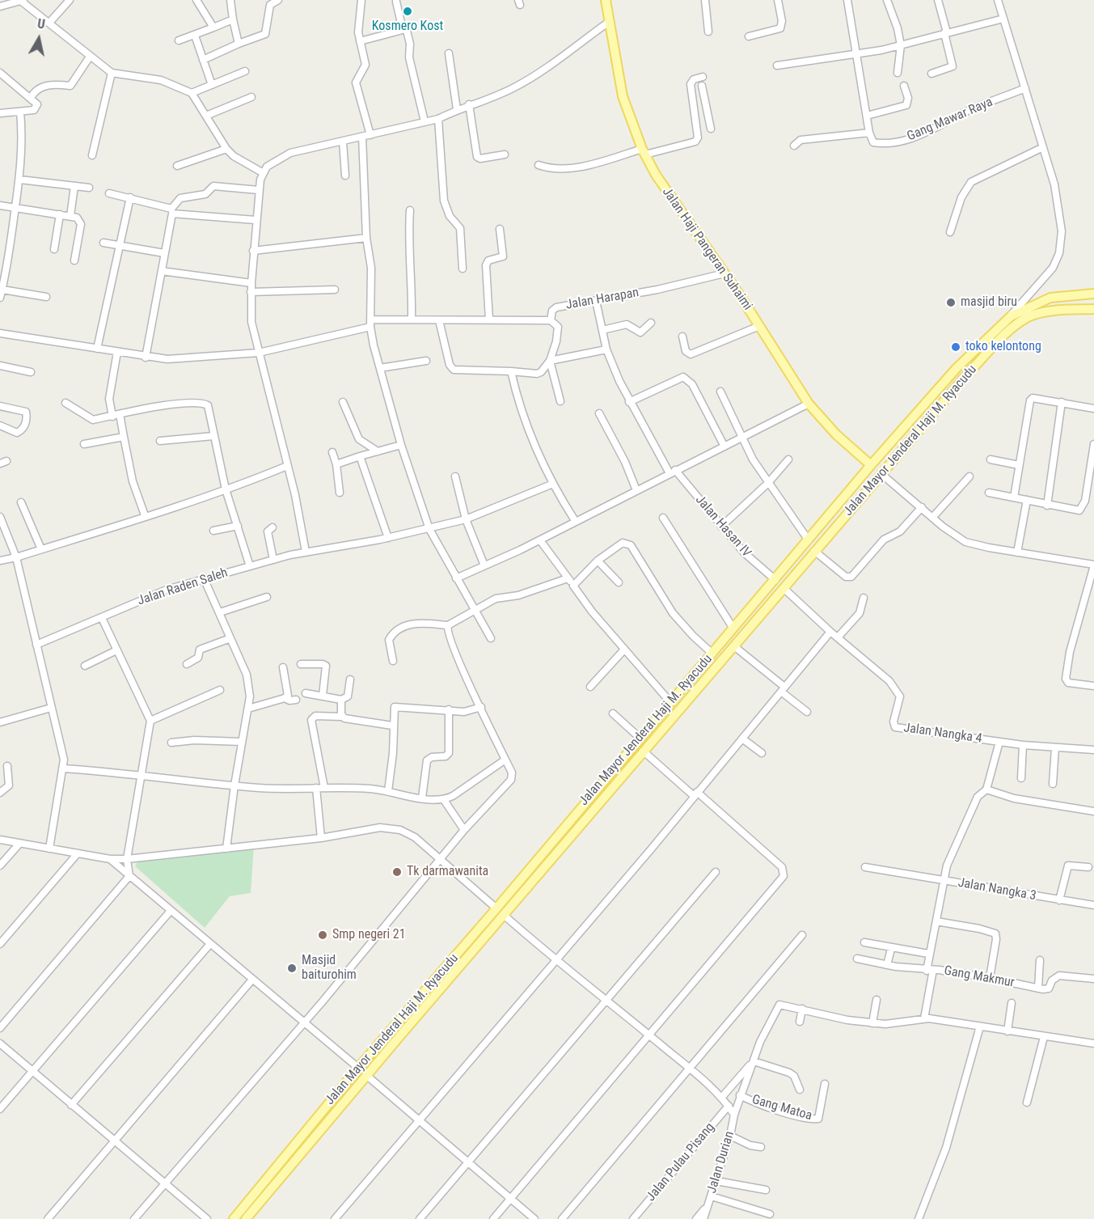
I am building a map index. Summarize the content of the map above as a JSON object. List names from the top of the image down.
{
  "streets": {
    "main road": ["Jalan Haji Pangeran Suhaimi", "Jalan Mayor Jenderal Haji M. Ryacudu"],
    "street": [
      "Gang Mawar Raya",
      "Jalan Harapan",
      "Jalan Hasan IV",
      "Jalan Raden Saleh",
      "Jalan Nangka 4",
      "Jalan Nangka 3",
      "Gang Makmur",
      "Gang Matoa",
      "Jalan Pulau Pisang",
      "Jalan Durian"
    ]
  },
  "crossings": [
    ["Jalan Haji Pangeran Suhaimi", "Jalan Harapan"],
    ["Jalan Haji Pangeran Suhaimi", "Jalan Mayor Jenderal Haji M. Ryacudu"],
    ["Jalan Harapan", "Jalan Hasan IV"],
    ["Jalan Mayor Jenderal Haji M. Ryacudu", "Jalan Hasan IV"],
    ["Jalan Mayor Jenderal Haji M. Ryacudu", "Jalan Nangka 4"],
    ["Jalan Mayor Jenderal Haji M. Ryacudu", "Jalan Durian"],
    ["Jalan Pulau Pisang", "Jalan Durian"]
  ],
  "places": [
    "Kosmero Kost",
    "masjid biru",
    "toko kelontong",
    "Tk darmawanita",
    "Smp negeri 21",
    "Masjid baiturohim"
  ],
  "north": "top"
}
